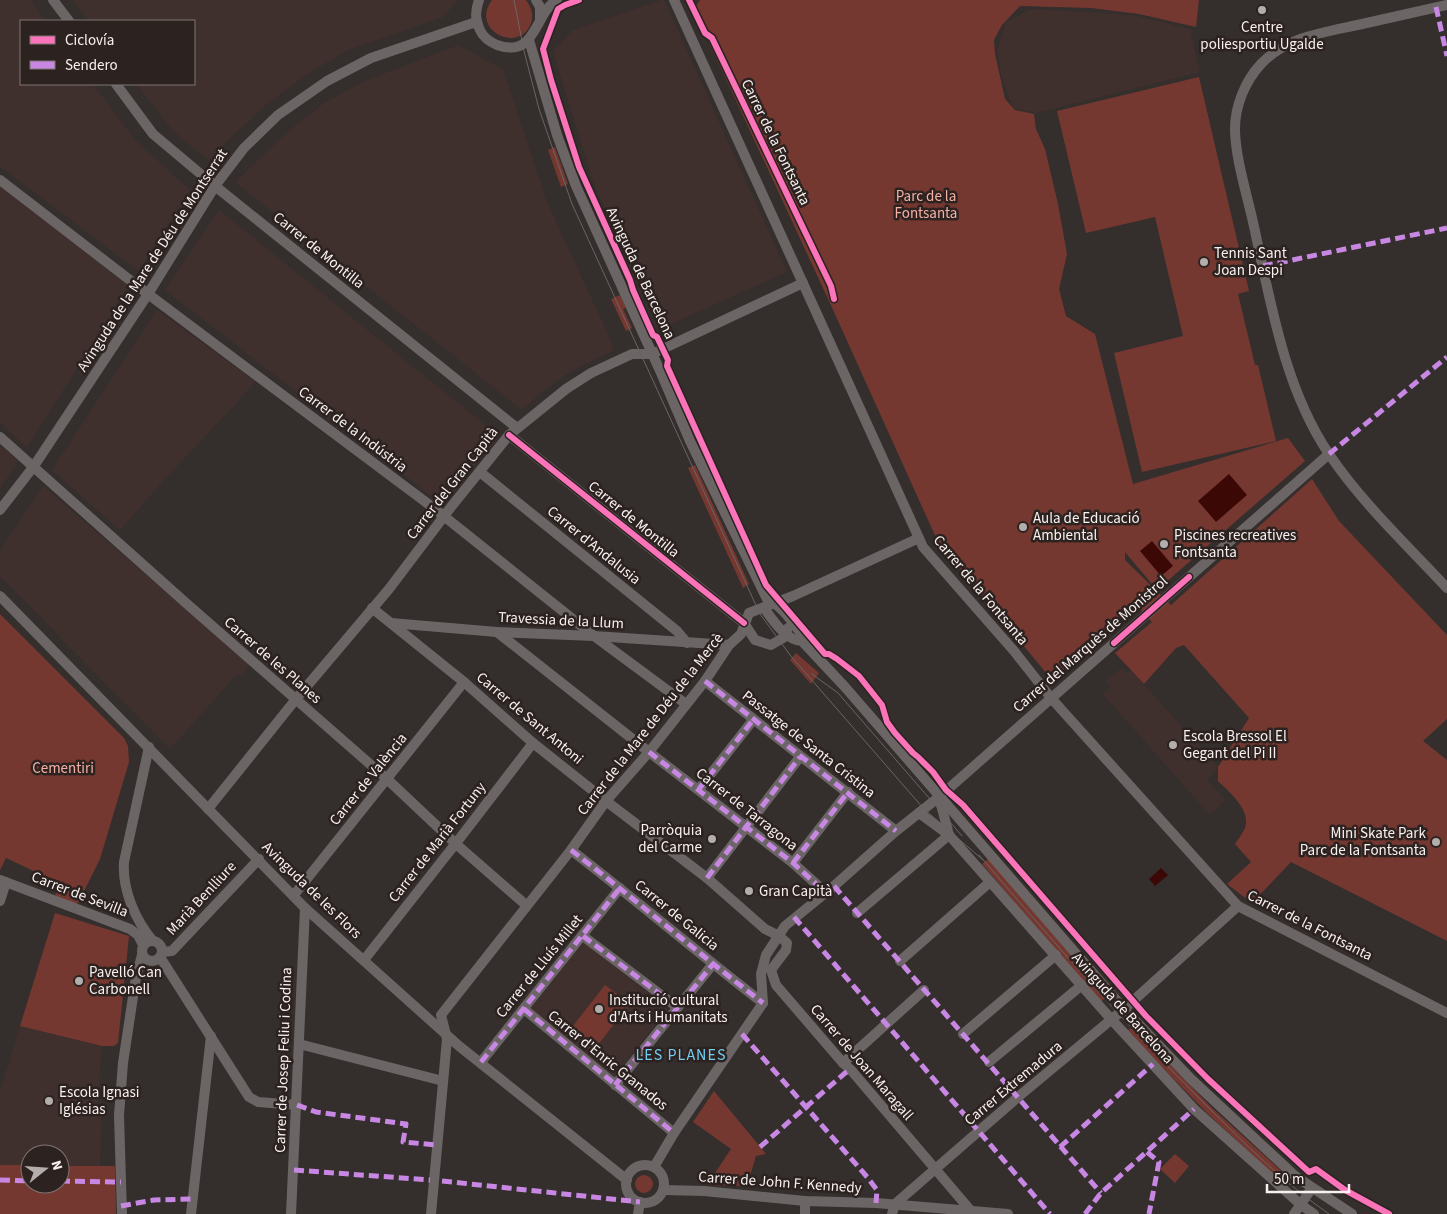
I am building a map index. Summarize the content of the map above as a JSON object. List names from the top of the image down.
{
  "streets": {
    "street": [
      "Carrer de la Fontsanta",
      "Carrer de Montilla",
      "Avinguda de la Mare de Déu de Montserrat",
      "Avinguda de Barcelona",
      "Carrer de la Indústria",
      "Carrer del Gran Capità",
      "Carrer d'Andalusia",
      "Travessia de la Llum",
      "Carrer del Marquès de Monistrol",
      "Carrer de les Planes",
      "Carrer de Sant Antoni",
      "Carrer de la Mare de Déu de la Mercè",
      "Passatge de Santa Cristina",
      "Carrer de València",
      "Carrer de Tarragona",
      "Carrer de Marià Fortuny",
      "Avinguda de les Flors",
      "Carrer de Sevilla",
      "Marià Benlliure",
      "Carrer de Galicia",
      "Carrer de Lluís Millet",
      "Carrer de Josep Feliu i Codina",
      "Carrer d'Enric Granados",
      "Carrer de Joan Maragall",
      "Carrer Extremadura",
      "Carrer de John F. Kennedy"
    ]
  },
  "crossings": [
    ["Carrer de la Fontsanta", "Carrer del Gran Capità"],
    ["Carrer de la Fontsanta", "Carrer del Marquès de Monistrol"],
    ["Carrer de la Fontsanta", "Carrer de la Mare de Déu de la Mercè"],
    ["Carrer de la Fontsanta", "Carrer Extremadura"],
    ["Carrer de Montilla", "Avinguda de la Mare de Déu de Montserrat"],
    ["Carrer de Montilla", "Avinguda de Barcelona"],
    ["Carrer de Montilla", "Carrer del Gran Capità"],
    ["Carrer de Montilla", "Carrer de la Mare de Déu de la Mercè"],
    ["Avinguda de la Mare de Déu de Montserrat", "Carrer de la Indústria"],
    ["Avinguda de la Mare de Déu de Montserrat", "Carrer de les Planes"],
    ["Avinguda de Barcelona", "Carrer del Gran Capità"],
    ["Avinguda de Barcelona", "Carrer del Marquès de Monistrol"],
    ["Avinguda de Barcelona", "Carrer de la Mare de Déu de la Mercè"],
    ["Avinguda de Barcelona", "Carrer Extremadura"],
    ["Carrer de la Indústria", "Carrer del Gran Capità"],
    ["Carrer de la Indústria", "Travessia de la Llum"],
    ["Carrer de la Indústria", "Carrer de la Mare de Déu de la Mercè"],
    ["Carrer del Gran Capità", "Carrer d'Andalusia"],
    ["Carrer del Gran Capità", "Carrer de les Planes"],
    ["Carrer del Gran Capità", "Carrer de Sant Antoni"],
    ["Carrer del Gran Capità", "Avinguda de les Flors"],
    ["Carrer d'Andalusia", "Travessia de la Llum"],
    ["Travessia de la Llum", "Carrer de Sant Antoni"],
    ["Travessia de la Llum", "Carrer de la Mare de Déu de la Mercè"],
    ["Travessia de la Llum", "Carrer de Tarragona"],
    ["Carrer del Marquès de Monistrol", "Carrer de Sant Antoni"],
    ["Carrer del Marquès de Monistrol", "Passatge de Santa Cristina"],
    ["Carrer del Marquès de Monistrol", "Carrer de Tarragona"],
    ["Carrer del Marquès de Monistrol", "Carrer de Joan Maragall"],
    ["Carrer de les Planes", "Carrer de la Mare de Déu de la Mercè"],
    ["Carrer de les Planes", "Carrer de València"],
    ["Carrer de les Planes", "Carrer de Marià Fortuny"],
    ["Carrer de Sant Antoni", "Carrer de la Mare de Déu de la Mercè"],
    ["Carrer de Sant Antoni", "Carrer de València"],
    ["Carrer de Sant Antoni", "Carrer de Marià Fortuny"],
    ["Carrer de Sant Antoni", "Carrer de Joan Maragall"],
    ["Carrer de la Mare de Déu de la Mercè", "Passatge de Santa Cristina"],
    ["Carrer de la Mare de Déu de la Mercè", "Carrer de Tarragona"],
    ["Carrer de la Mare de Déu de la Mercè", "Avinguda de les Flors"],
    ["Carrer de la Mare de Déu de la Mercè", "Carrer de Galicia"],
    ["Carrer de València", "Avinguda de les Flors"],
    ["Carrer de Marià Fortuny", "Avinguda de les Flors"],
    ["Avinguda de les Flors", "Marià Benlliure"],
    ["Avinguda de les Flors", "Carrer de Lluís Millet"],
    ["Avinguda de les Flors", "Carrer de Josep Feliu i Codina"],
    ["Avinguda de les Flors", "Carrer de John F. Kennedy"],
    ["Carrer de Sevilla", "Marià Benlliure"],
    ["Carrer de Galicia", "Carrer de Lluís Millet"],
    ["Carrer de Lluís Millet", "Carrer d'Enric Granados"],
    ["Carrer de Joan Maragall", "Carrer Extremadura"],
    ["Carrer de Joan Maragall", "Carrer de John F. Kennedy"],
    ["Carrer Extremadura", "Carrer de John F. Kennedy"]
  ],
  "districts": ["LES PLANES"],
  "parks": ["Parc de la Fontsanta", "Cementiri"],
  "places": [
    "Centre poliesportiu Ugalde",
    "Tennis Sant Joan Despi",
    "Aula de Educació Ambiental",
    "Piscines recreatives Fontsanta",
    "Escola Bressol El Gegant del Pi II",
    "Parròquia del Carme",
    "Mini Skate Park Parc de la Fontsanta",
    "Gran Capità",
    "Pavelló Can Carbonell",
    "Institució cultural d'Arts i Humanitats",
    "Escola Ignasi Iglésias"
  ],
  "legend": ["Ciclovía", "Sendero"],
  "scale_bar": "50 m",
  "north": "right"
}
